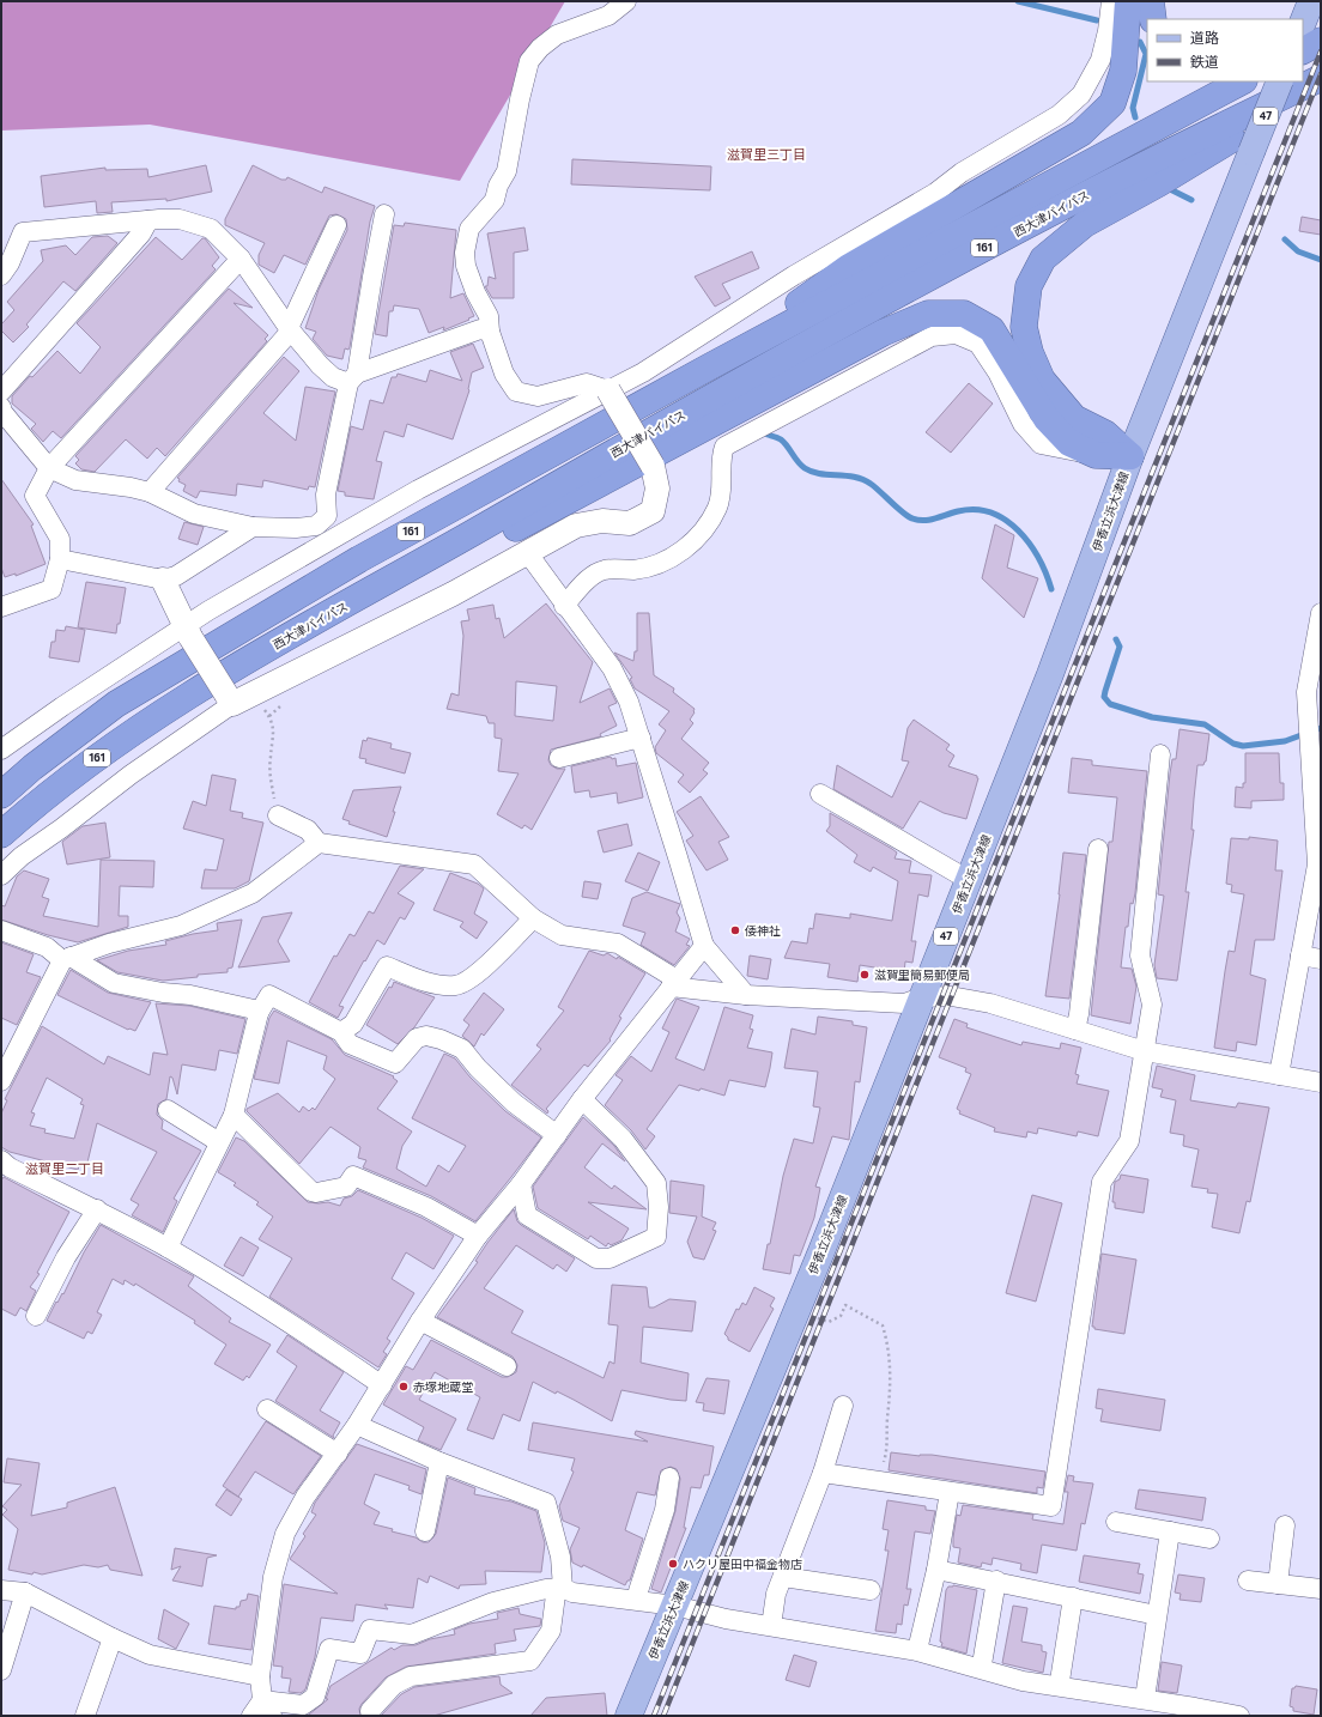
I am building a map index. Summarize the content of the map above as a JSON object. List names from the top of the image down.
{
  "streets": {
    "highway": ["西大津バイパス", "161"],
    "main road": ["47", "伊香立浜大津線"]
  },
  "districts": ["滋賀里三丁目", "滋賀里二丁目"],
  "places": [
    "倭神社",
    "滋賀里簡易郵便局",
    "赤塚地蔵堂",
    "ハクリ屋田中福金物店"
  ],
  "legend": ["道路", "鉄道"]
}
